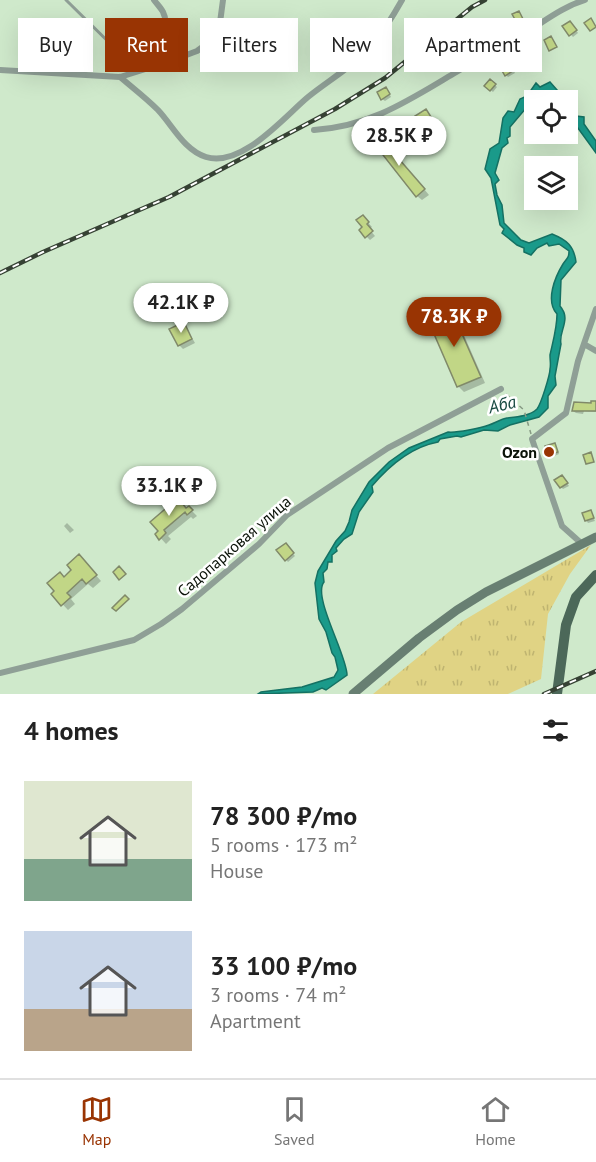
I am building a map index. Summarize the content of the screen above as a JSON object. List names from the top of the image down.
{
  "streets": {
    "street": ["Садопарковая улица"]
  },
  "water": ["Аба"],
  "places": ["Ozon"],
  "page": {
    "chip": [
      "Buy",
      "Rent",
      "Filters",
      "New",
      "Apartment"
    ],
    "price": [
      "28.5K ₽",
      "42.1K ₽",
      "78.3K ₽",
      "33.1K ₽"
    ],
    "heading": "4 homes",
    "list": [
      {
        "name": "78 300 ₽/mo",
        "note": "5 rooms · 173 m² · House"
      },
      {
        "name": "33 100 ₽/mo",
        "note": "3 rooms · 74 m² · Apartment"
      }
    ],
    "tabs": ["Map", "Saved", "Home"]
  }
}
